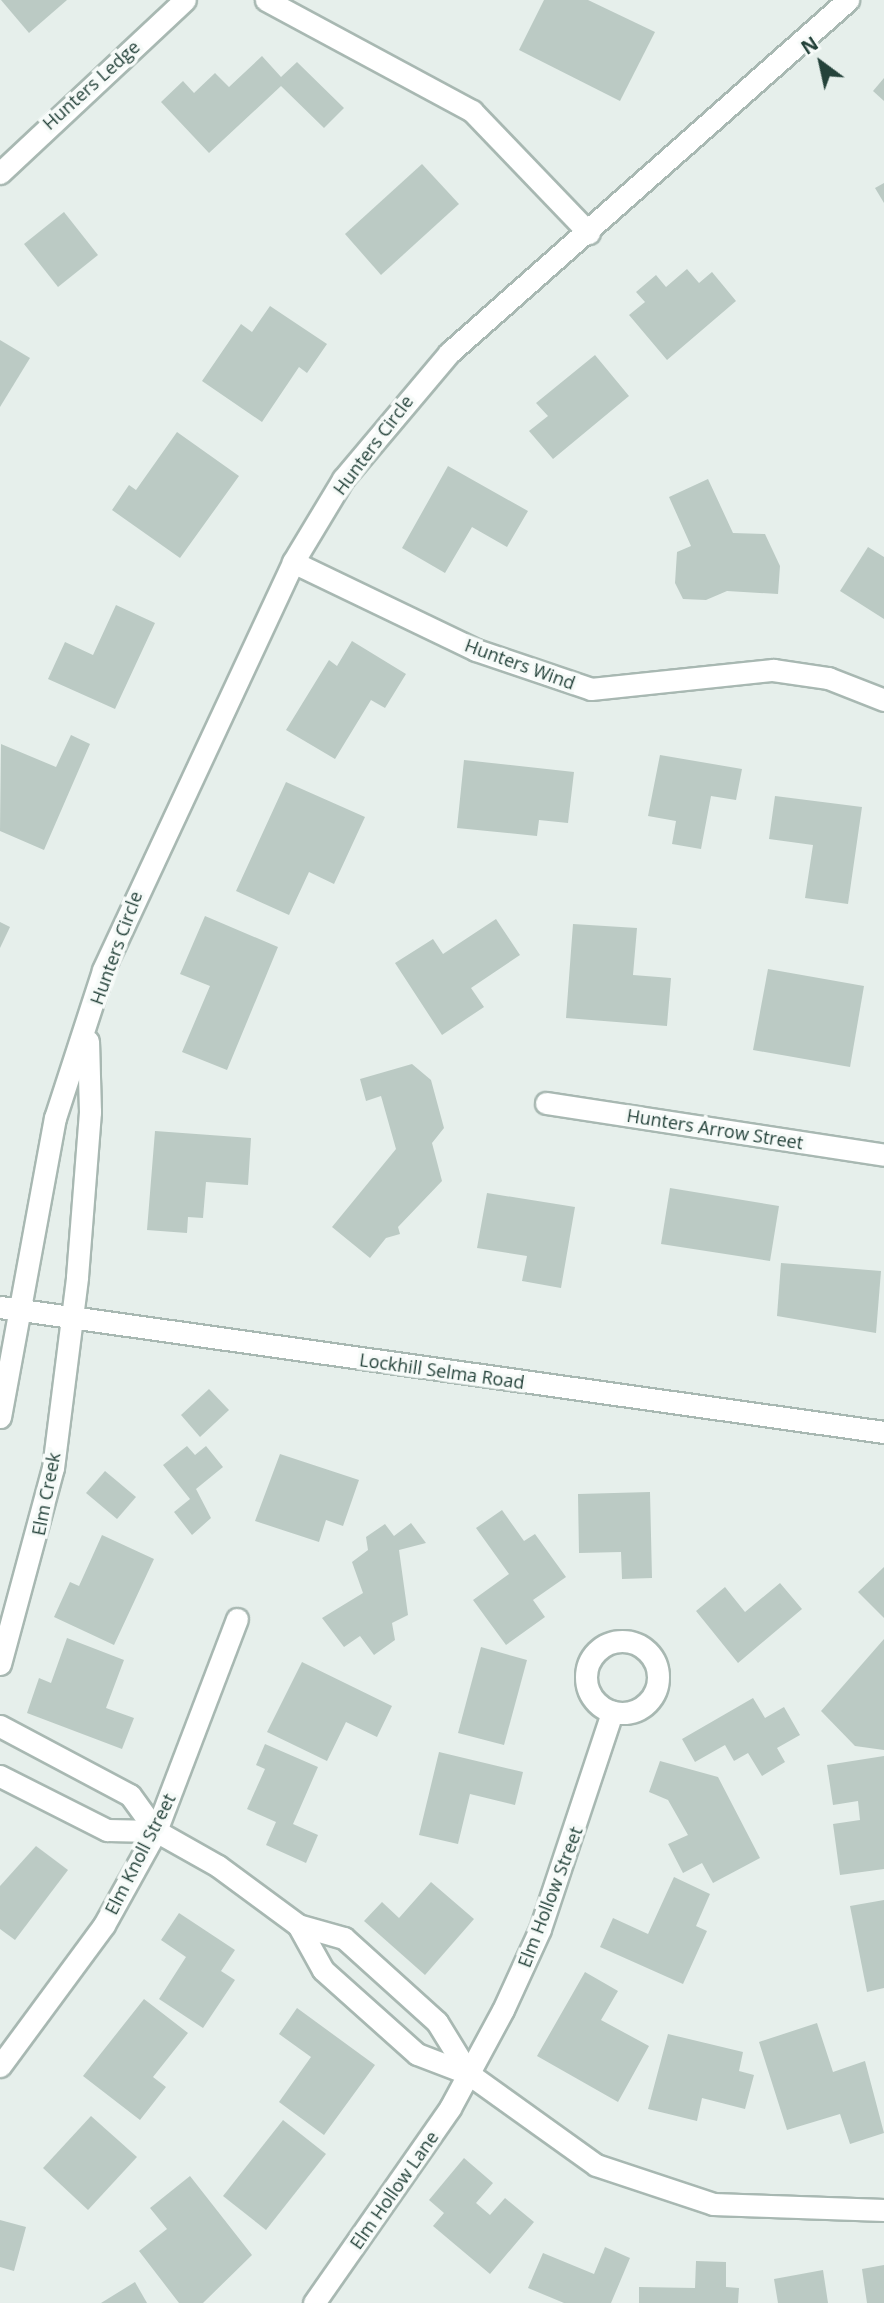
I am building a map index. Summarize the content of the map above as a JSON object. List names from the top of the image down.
{
  "streets": {
    "street": [
      "Hunters Ledge",
      "Hunters Circle",
      "Hunters Wind",
      "Hunters Arrow Street",
      "Lockhill Selma Road",
      "Elm Creek",
      "Elm Knoll Street",
      "Elm Hollow Street",
      "Elm Hollow Lane"
    ]
  },
  "crossings": [
    ["Hunters Circle", "Hunters Wind"],
    ["Hunters Circle", "Lockhill Selma Road"],
    ["Hunters Circle", "Elm Creek"],
    ["Lockhill Selma Road", "Elm Creek"],
    ["Elm Hollow Street", "Elm Hollow Lane"]
  ],
  "north": "top left"
}
